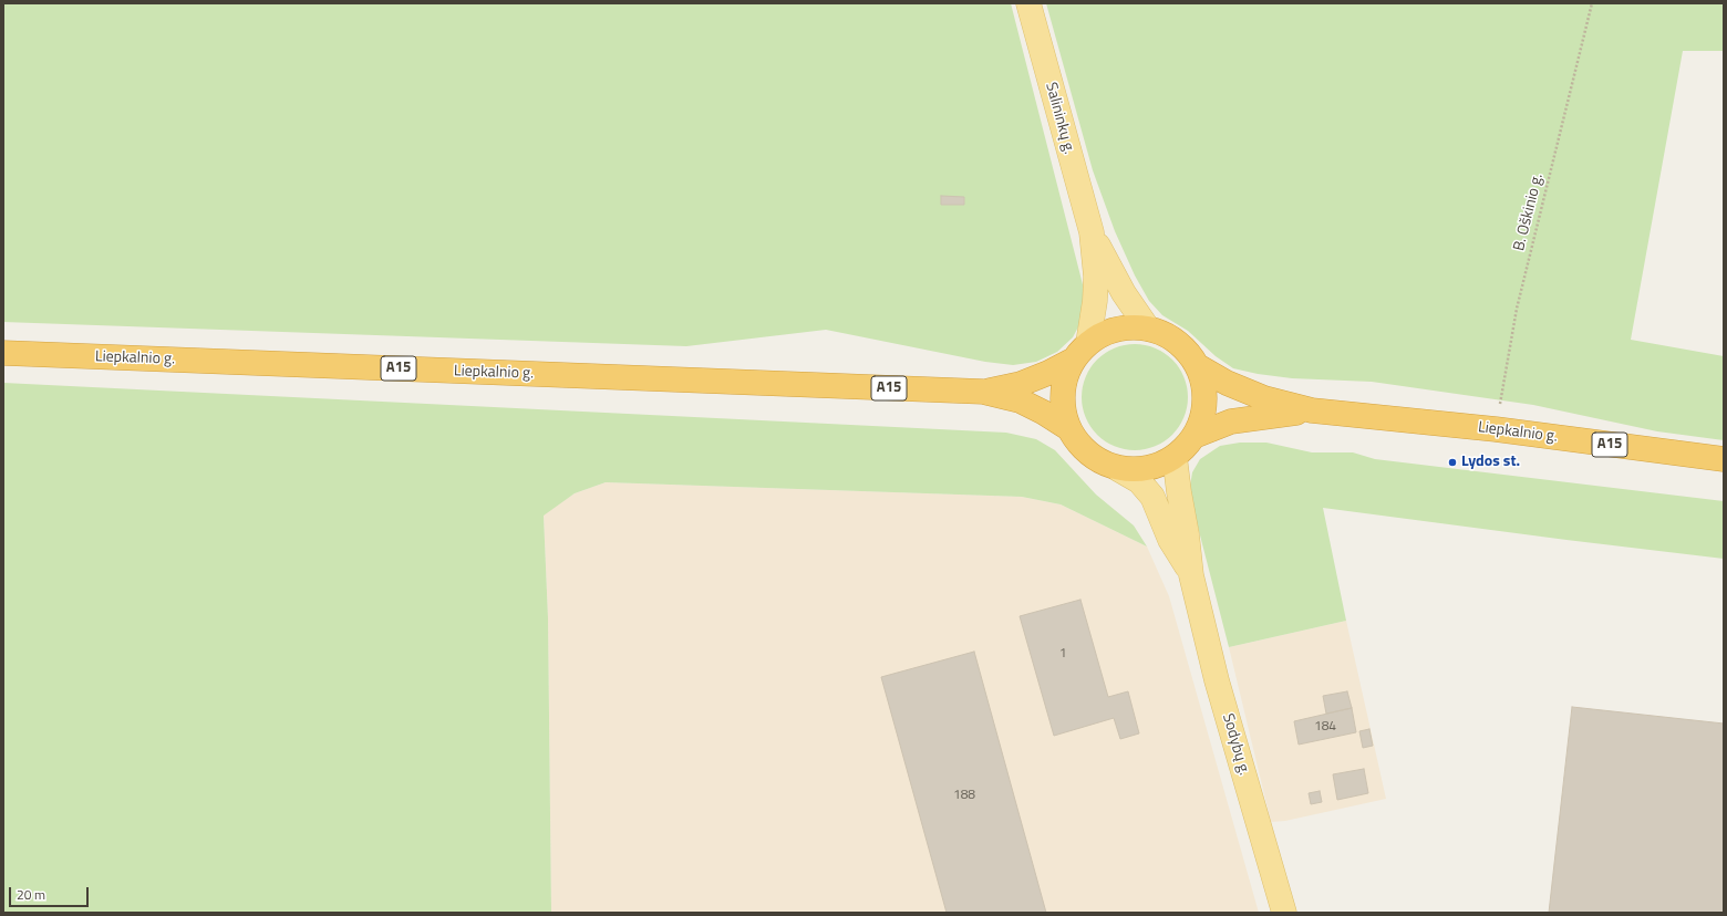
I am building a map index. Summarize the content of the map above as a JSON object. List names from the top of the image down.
{
  "streets": {
    "highway": ["Liepkalnio g.", "A15"],
    "main road": ["Salininkų g.", "Sodybų g."],
    "path": ["B. Oškinio g."]
  },
  "crossings": [
    ["Salininkų g.", "Sodybų g."],
    ["B. Oškinio g.", "Liepkalnio g."]
  ],
  "places": ["Lydos st."],
  "house_numbers": ["1", "184", "188"],
  "scale_bar": "20 m"
}
